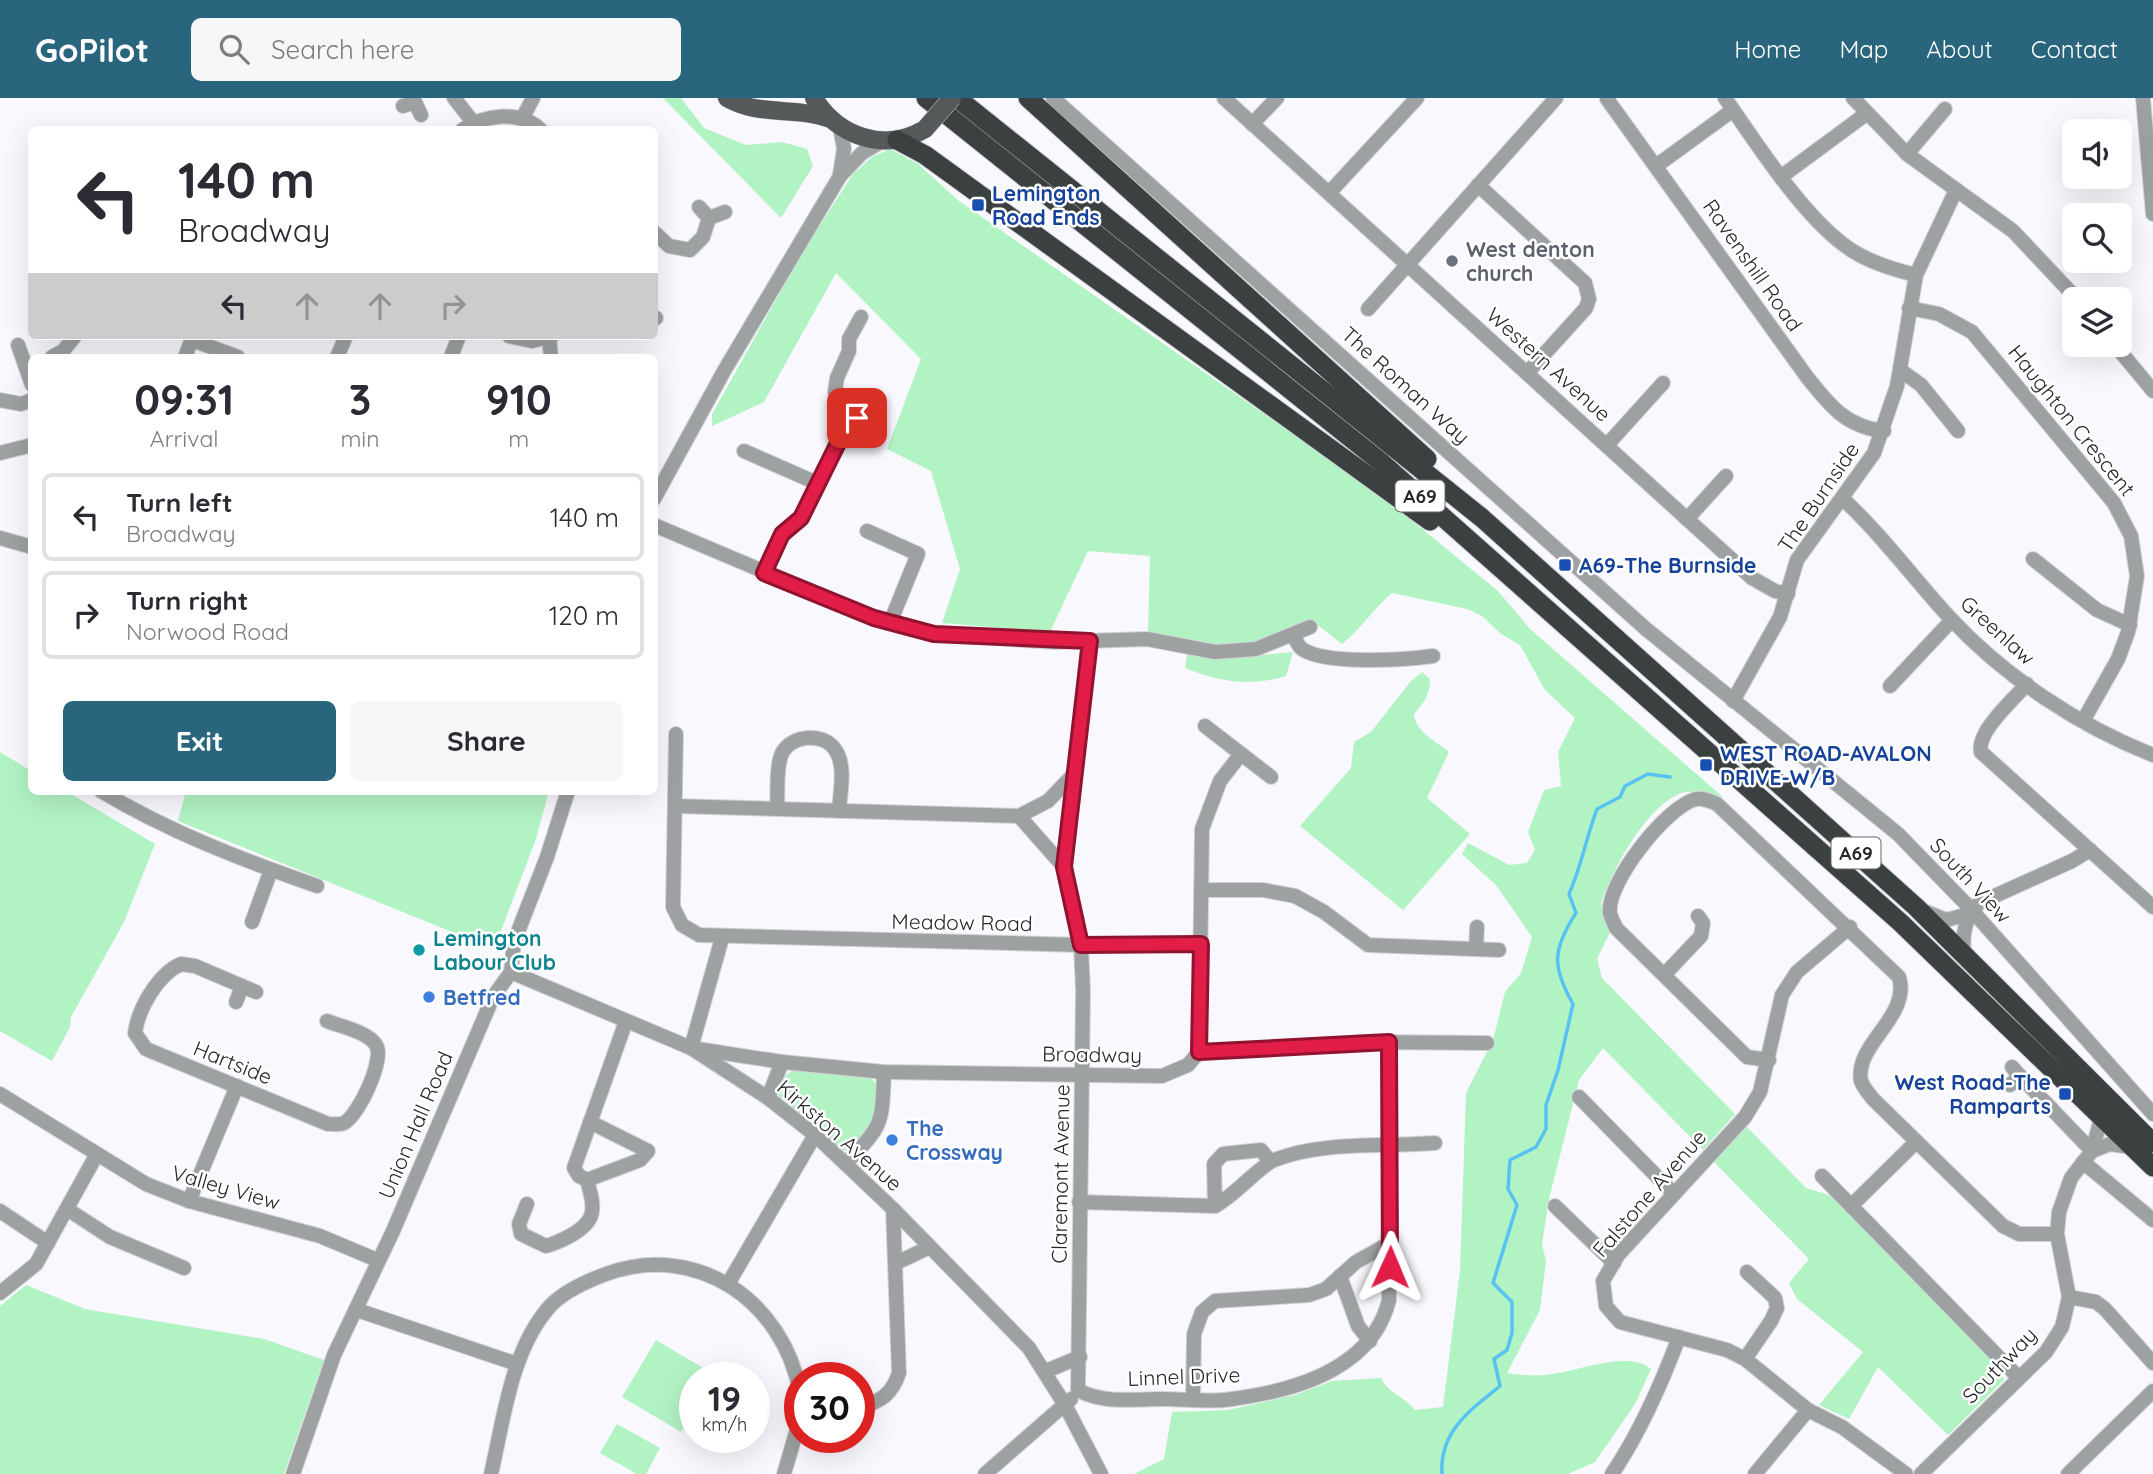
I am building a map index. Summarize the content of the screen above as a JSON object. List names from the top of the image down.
{
  "streets": {
    "highway": ["A69"],
    "street": [
      "Ravenshill Road",
      "Western Avenue",
      "The Roman Way",
      "Haughton Crescent",
      "The Burnside",
      "Greenlaw",
      "South View",
      "Meadow Road",
      "Broadway",
      "Hartside",
      "Union Hall Road",
      "Kirkston Avenue",
      "Claremont Avenue",
      "Valley View",
      "Falstone Avenue",
      "Southway",
      "Linnel Drive"
    ]
  },
  "crossings": [
    ["Ravenshill Road", "The Burnside"],
    ["Western Avenue", "The Burnside"],
    ["The Roman Way", "The Burnside"],
    ["The Roman Way", "South View"],
    ["Haughton Crescent", "The Burnside"],
    ["Haughton Crescent", "Greenlaw"],
    ["A69", "Southway"],
    ["The Burnside", "Greenlaw"],
    ["The Burnside", "South View"],
    ["Meadow Road", "Claremont Avenue"],
    ["Broadway", "Kirkston Avenue"],
    ["Broadway", "Claremont Avenue"],
    ["Union Hall Road", "Kirkston Avenue"],
    ["Union Hall Road", "Valley View"],
    ["Claremont Avenue", "Linnel Drive"]
  ],
  "places": {
    "transit": [
      "Lemington Road Ends",
      "A69-The Burnside",
      "WEST ROAD-AVALON DRIVE-W/B",
      "West Road-The Ramparts"
    ],
    "other": [
      "West denton church",
      "Lemington Labour Club",
      "Betfred",
      "The Crossway"
    ]
  },
  "page": {
    "header": "GoPilot",
    "search": "Search here",
    "nav": [
      "Home",
      "Map",
      "About",
      "Contact"
    ],
    "turn": ["140 m", "Broadway"],
    "eta": [
      "09:31",
      "Arrival",
      "3",
      "min",
      "910",
      "m"
    ],
    "list": [
      {
        "name": "Turn left",
        "note": "Broadway",
        "value": "140 m"
      },
      {
        "name": "Turn right",
        "note": "Norwood Road",
        "value": "120 m"
      }
    ],
    "buttons": ["Exit", "Share"],
    "speed": "19 km/h",
    "limit": "30"
  }
}
